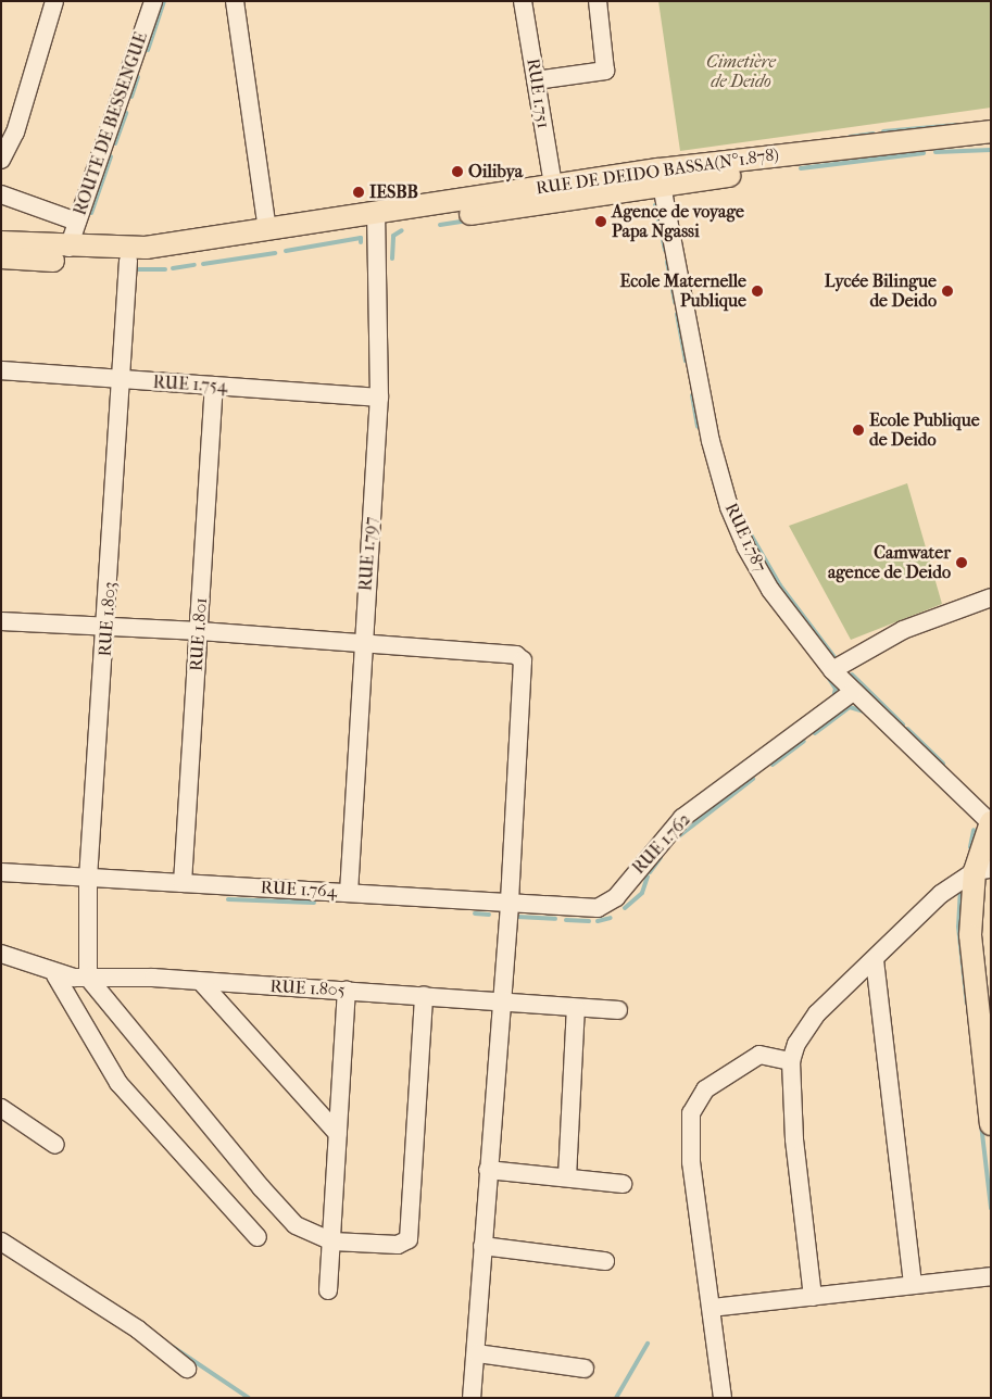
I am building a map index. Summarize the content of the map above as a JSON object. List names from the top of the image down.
{
  "streets": {
    "main road": ["RUE DE DEIDO BASSA(N°1.878)"],
    "street": [
      "RUE 1.751",
      "ROUTE DE BESSENGUE",
      "RUE 1.754",
      "RUE 1.787",
      "RUE 1.797",
      "RUE 1.803",
      "RUE 1.801",
      "RUE 1.762",
      "RUE 1.764",
      "RUE 1.805"
    ]
  },
  "crossings": [
    ["RUE 1.751", "RUE DE DEIDO BASSA(N°1.878)"],
    ["ROUTE DE BESSENGUE", "RUE DE DEIDO BASSA(N°1.878)"],
    ["RUE DE DEIDO BASSA(N°1.878)", "RUE 1.787"],
    ["RUE DE DEIDO BASSA(N°1.878)", "RUE 1.797"],
    ["RUE DE DEIDO BASSA(N°1.878)", "RUE 1.803"],
    ["RUE 1.754", "RUE 1.797"],
    ["RUE 1.754", "RUE 1.803"],
    ["RUE 1.754", "RUE 1.801"],
    ["RUE 1.787", "RUE 1.762"],
    ["RUE 1.797", "RUE 1.764"],
    ["RUE 1.803", "RUE 1.764"],
    ["RUE 1.803", "RUE 1.805"],
    ["RUE 1.801", "RUE 1.764"],
    ["RUE 1.762", "RUE 1.764"]
  ],
  "parks": ["Cimetière de Deido"],
  "places": [
    "Oilibya",
    "IESBB",
    "Agence de voyage Papa Ngassi",
    "Ecole Maternelle Publique",
    "Lycée Bilingue de Deido",
    "Ecole Publique de Deido",
    "Camwater agence de Deido"
  ]
}
